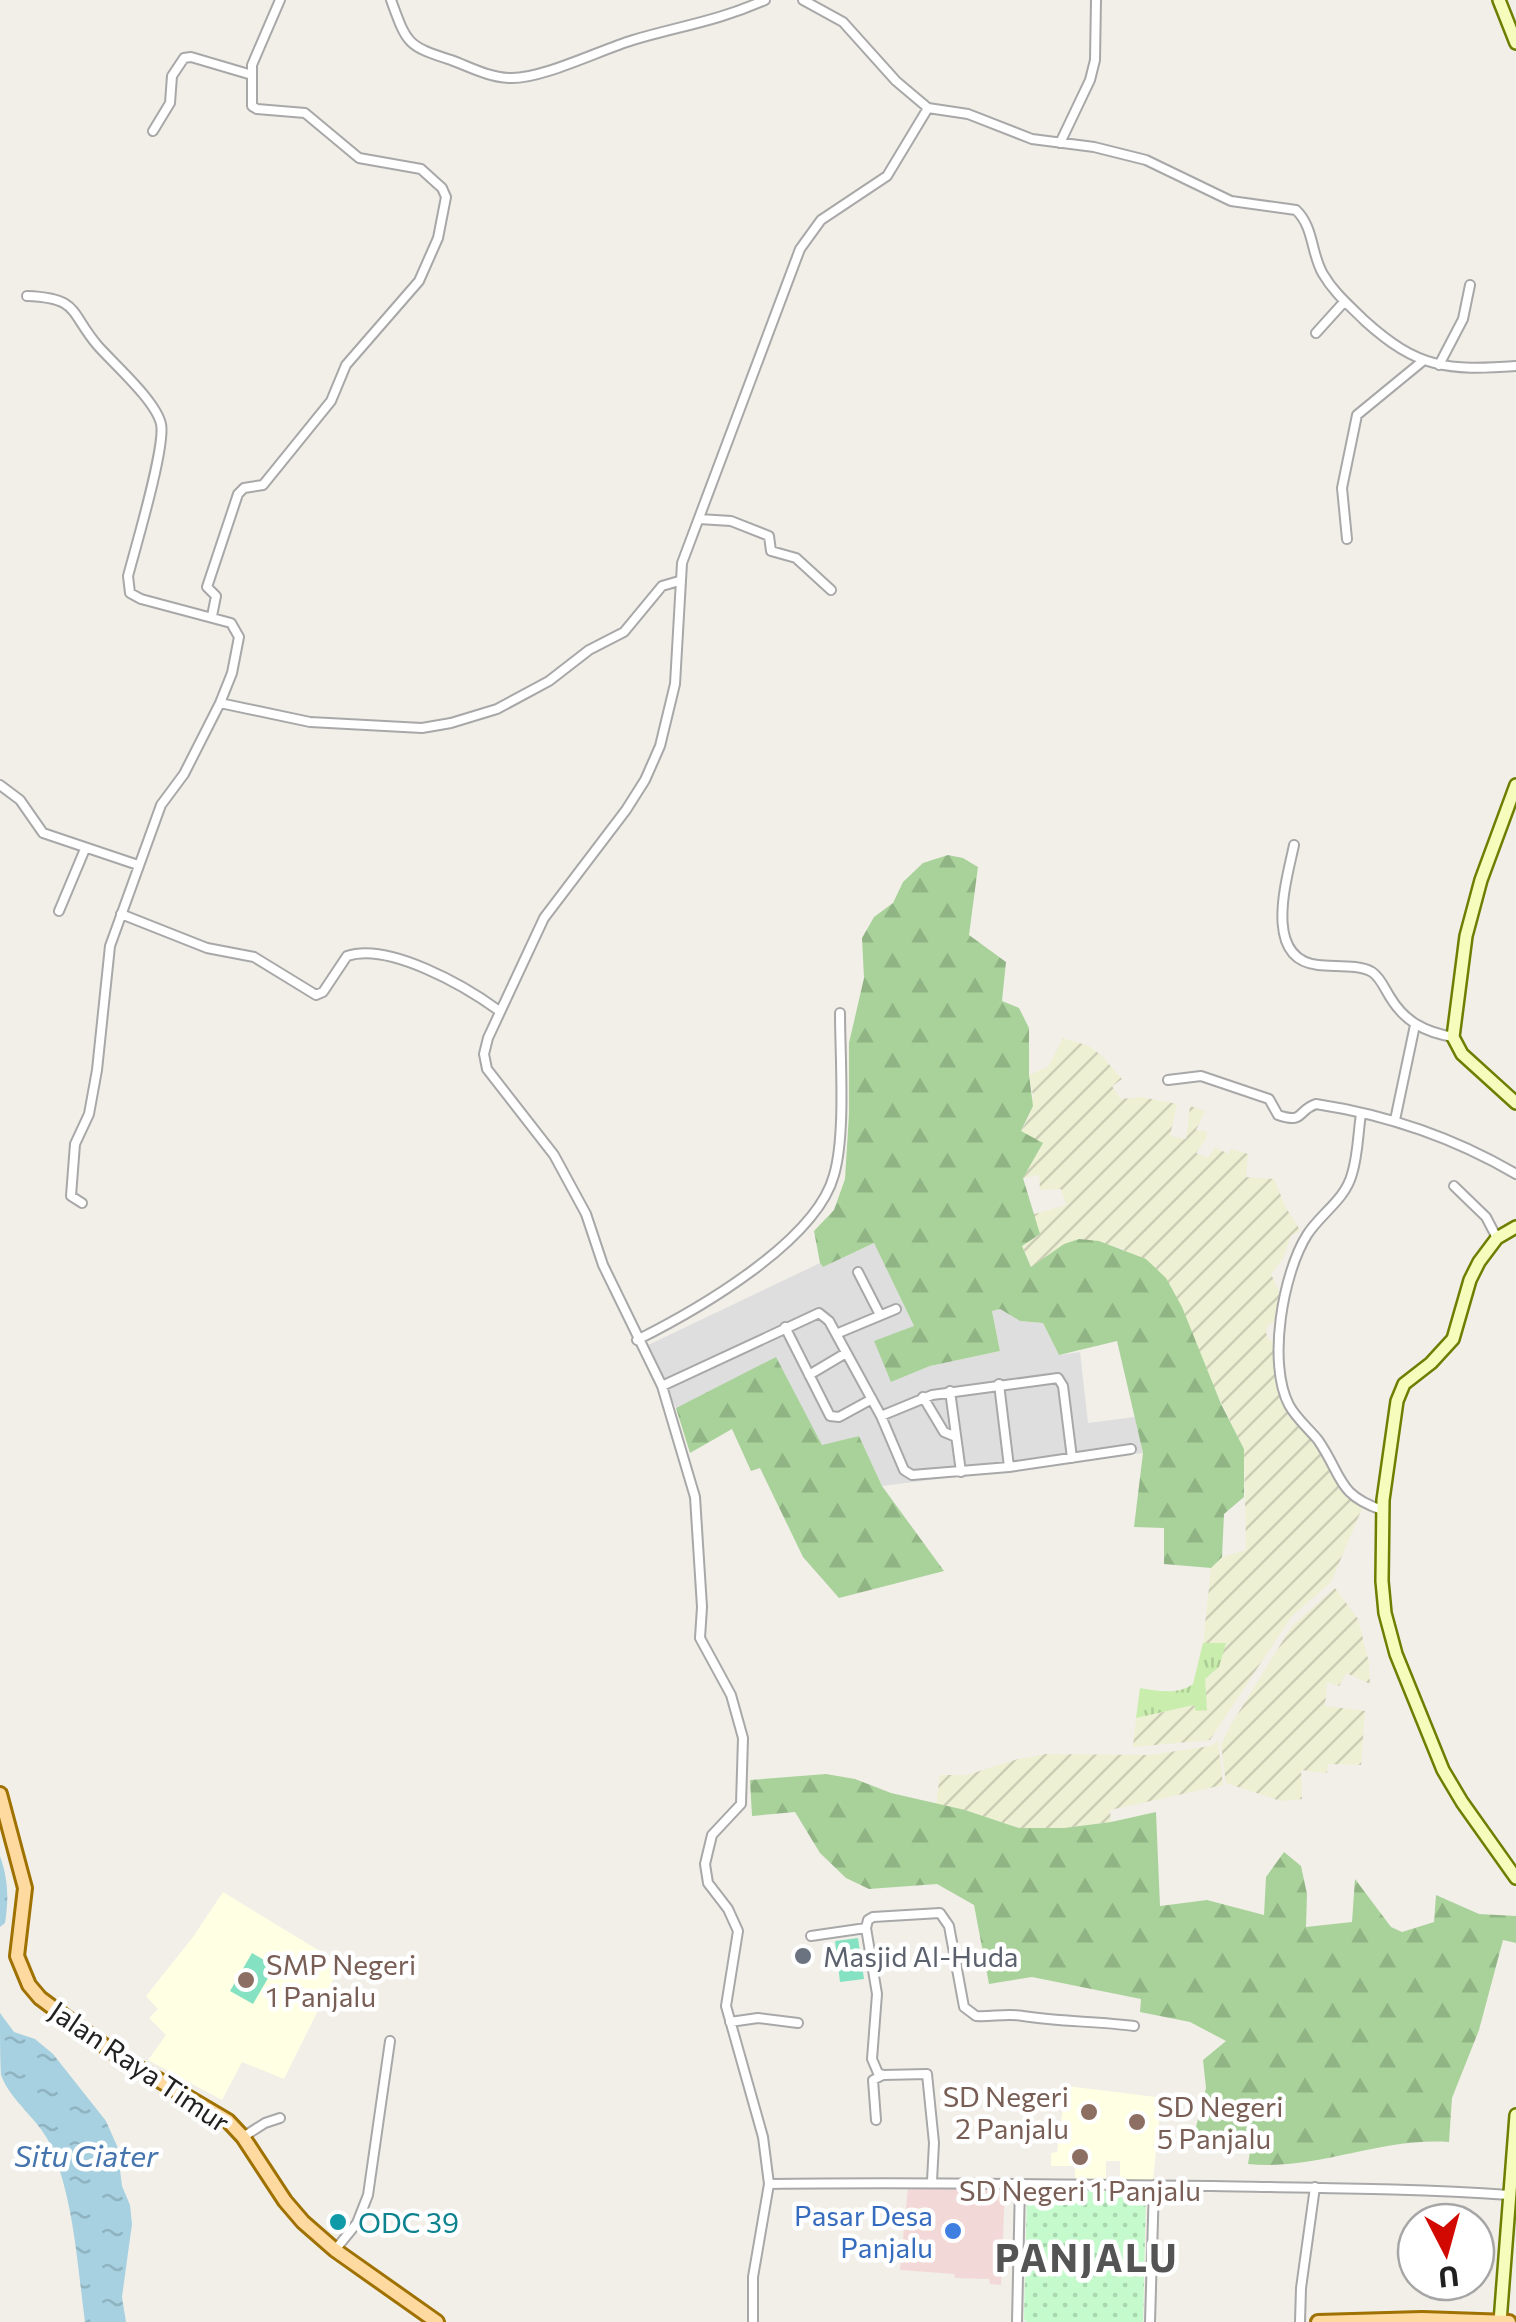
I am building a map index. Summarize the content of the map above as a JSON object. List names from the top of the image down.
{
  "streets": {
    "main road": ["Jalan Raya Timur"]
  },
  "districts": ["PANJALU"],
  "water": ["Situ Ciater"],
  "places": [
    "Masjid Al-Huda",
    "SMP Negeri 1 Panjalu",
    "SD Negeri 2 Panjalu",
    "SD Negeri 5 Panjalu",
    "SD Negeri 1 Panjalu",
    "ODC 39",
    "Pasar Desa Panjalu"
  ],
  "north": "bottom"
}
